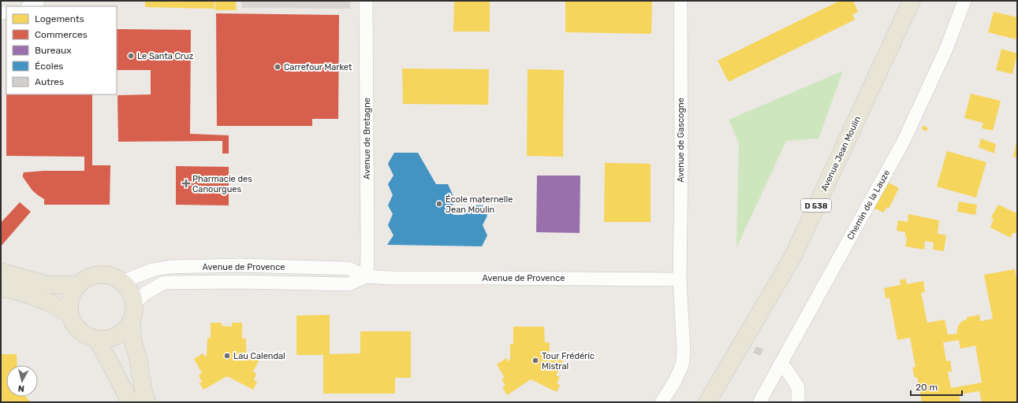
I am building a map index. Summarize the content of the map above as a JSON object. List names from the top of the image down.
{
  "streets": {
    "main road": ["Avenue Jean Moulin", "D 538"],
    "street": [
      "Avenue de Bretagne",
      "Avenue de Gascogne",
      "Chemin de la Lauze",
      "Avenue de Provence"
    ]
  },
  "crossings": [
    ["Avenue de Bretagne", "Avenue de Provence"],
    ["Avenue de Gascogne", "Avenue de Provence"]
  ],
  "places": {
    "other": [
      "Le Santa Cruz",
      "Carrefour Market",
      "École maternelle Jean Moulin",
      "Lau Calendal",
      "Tour Frédéric Mistral"
    ],
    "health": ["Pharmacie des Canourgues"]
  },
  "legend": [
    "Logements",
    "Commerces",
    "Bureaux",
    "Écoles",
    "Autres"
  ],
  "scale_bar": "20 m",
  "north": "bottom"
}
